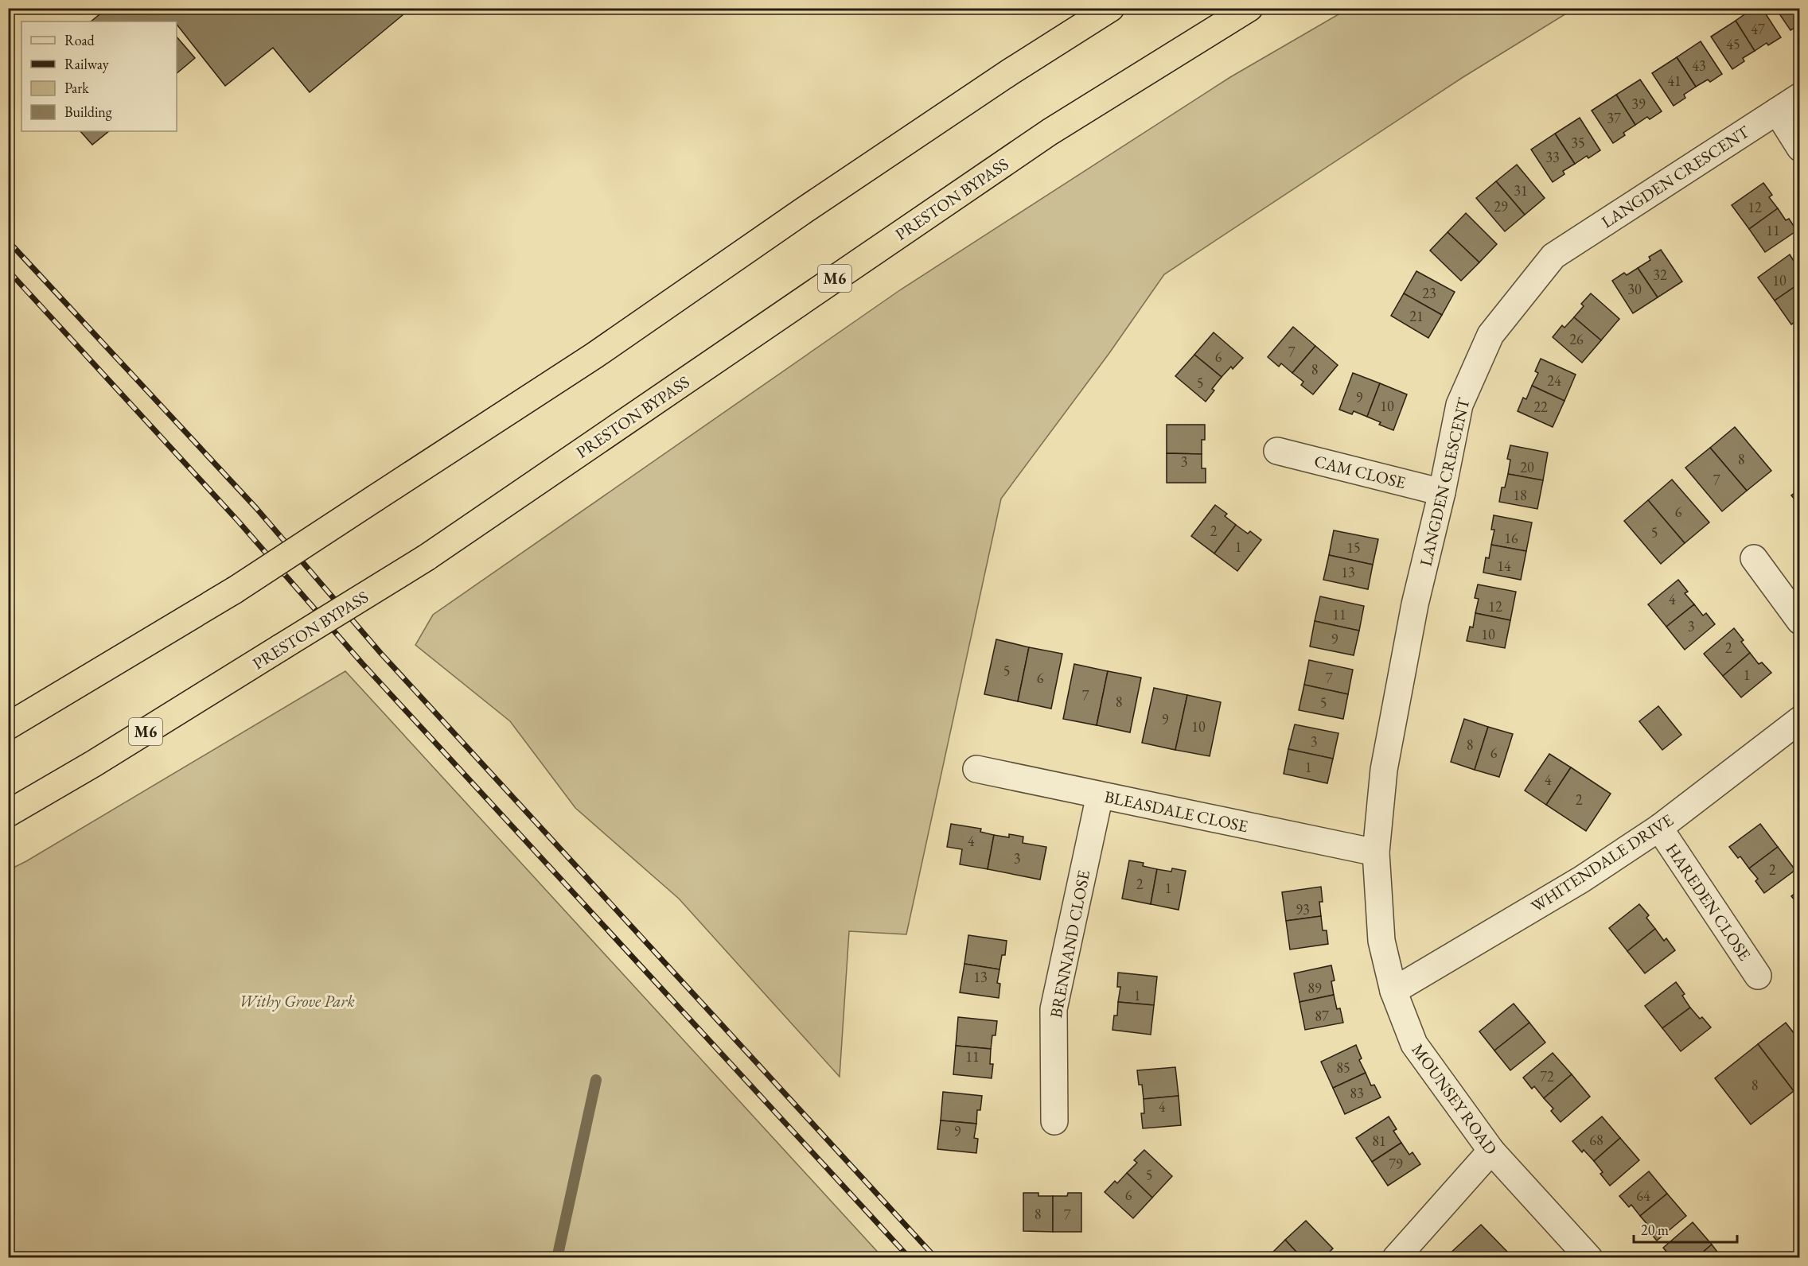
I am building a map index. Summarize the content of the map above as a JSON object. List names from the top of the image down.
{
  "streets": {
    "highway": ["PRESTON BYPASS", "M6"],
    "street": [
      "LANGDEN CRESCENT",
      "CAM CLOSE",
      "BLEASDALE CLOSE",
      "WHITENDALE DRIVE",
      "HAREDEN CLOSE",
      "BRENNAND CLOSE",
      "MOUNSEY ROAD"
    ]
  },
  "crossings": [
    ["LANGDEN CRESCENT", "CAM CLOSE"],
    ["LANGDEN CRESCENT", "BLEASDALE CLOSE"],
    ["LANGDEN CRESCENT", "MOUNSEY ROAD"],
    ["BLEASDALE CLOSE", "BRENNAND CLOSE"],
    ["BLEASDALE CLOSE", "MOUNSEY ROAD"],
    ["WHITENDALE DRIVE", "HAREDEN CLOSE"],
    ["WHITENDALE DRIVE", "MOUNSEY ROAD"]
  ],
  "parks": ["Withy Grove Park"],
  "house_numbers": [
    "47",
    "45",
    "43",
    "41",
    "39",
    "37",
    "35",
    "33",
    "31",
    "29",
    "12",
    "11",
    "32",
    "10",
    "30",
    "23",
    "21",
    "26",
    "7",
    "6",
    "8",
    "24",
    "5",
    "9",
    "10",
    "22",
    "8",
    "3",
    "20",
    "7",
    "18",
    "6",
    "2",
    "5",
    "16",
    "1",
    "15",
    "14",
    "13",
    "4",
    "12",
    "11",
    "3",
    "10",
    "9",
    "2",
    "5",
    "1",
    "6",
    "7",
    "7",
    "8",
    "5",
    "9",
    "10",
    "3",
    "8",
    "6",
    "1",
    "4",
    "2",
    "4",
    "3",
    "2",
    "2",
    "1",
    "93",
    "13",
    "89",
    "1",
    "87",
    "11",
    "85",
    "72",
    "8",
    "83",
    "4",
    "9",
    "68",
    "81",
    "79",
    "5",
    "6",
    "64",
    "8",
    "7"
  ],
  "legend": [
    "Road",
    "Railway",
    "Park",
    "Building"
  ],
  "scale_bar": "20 m"
}
